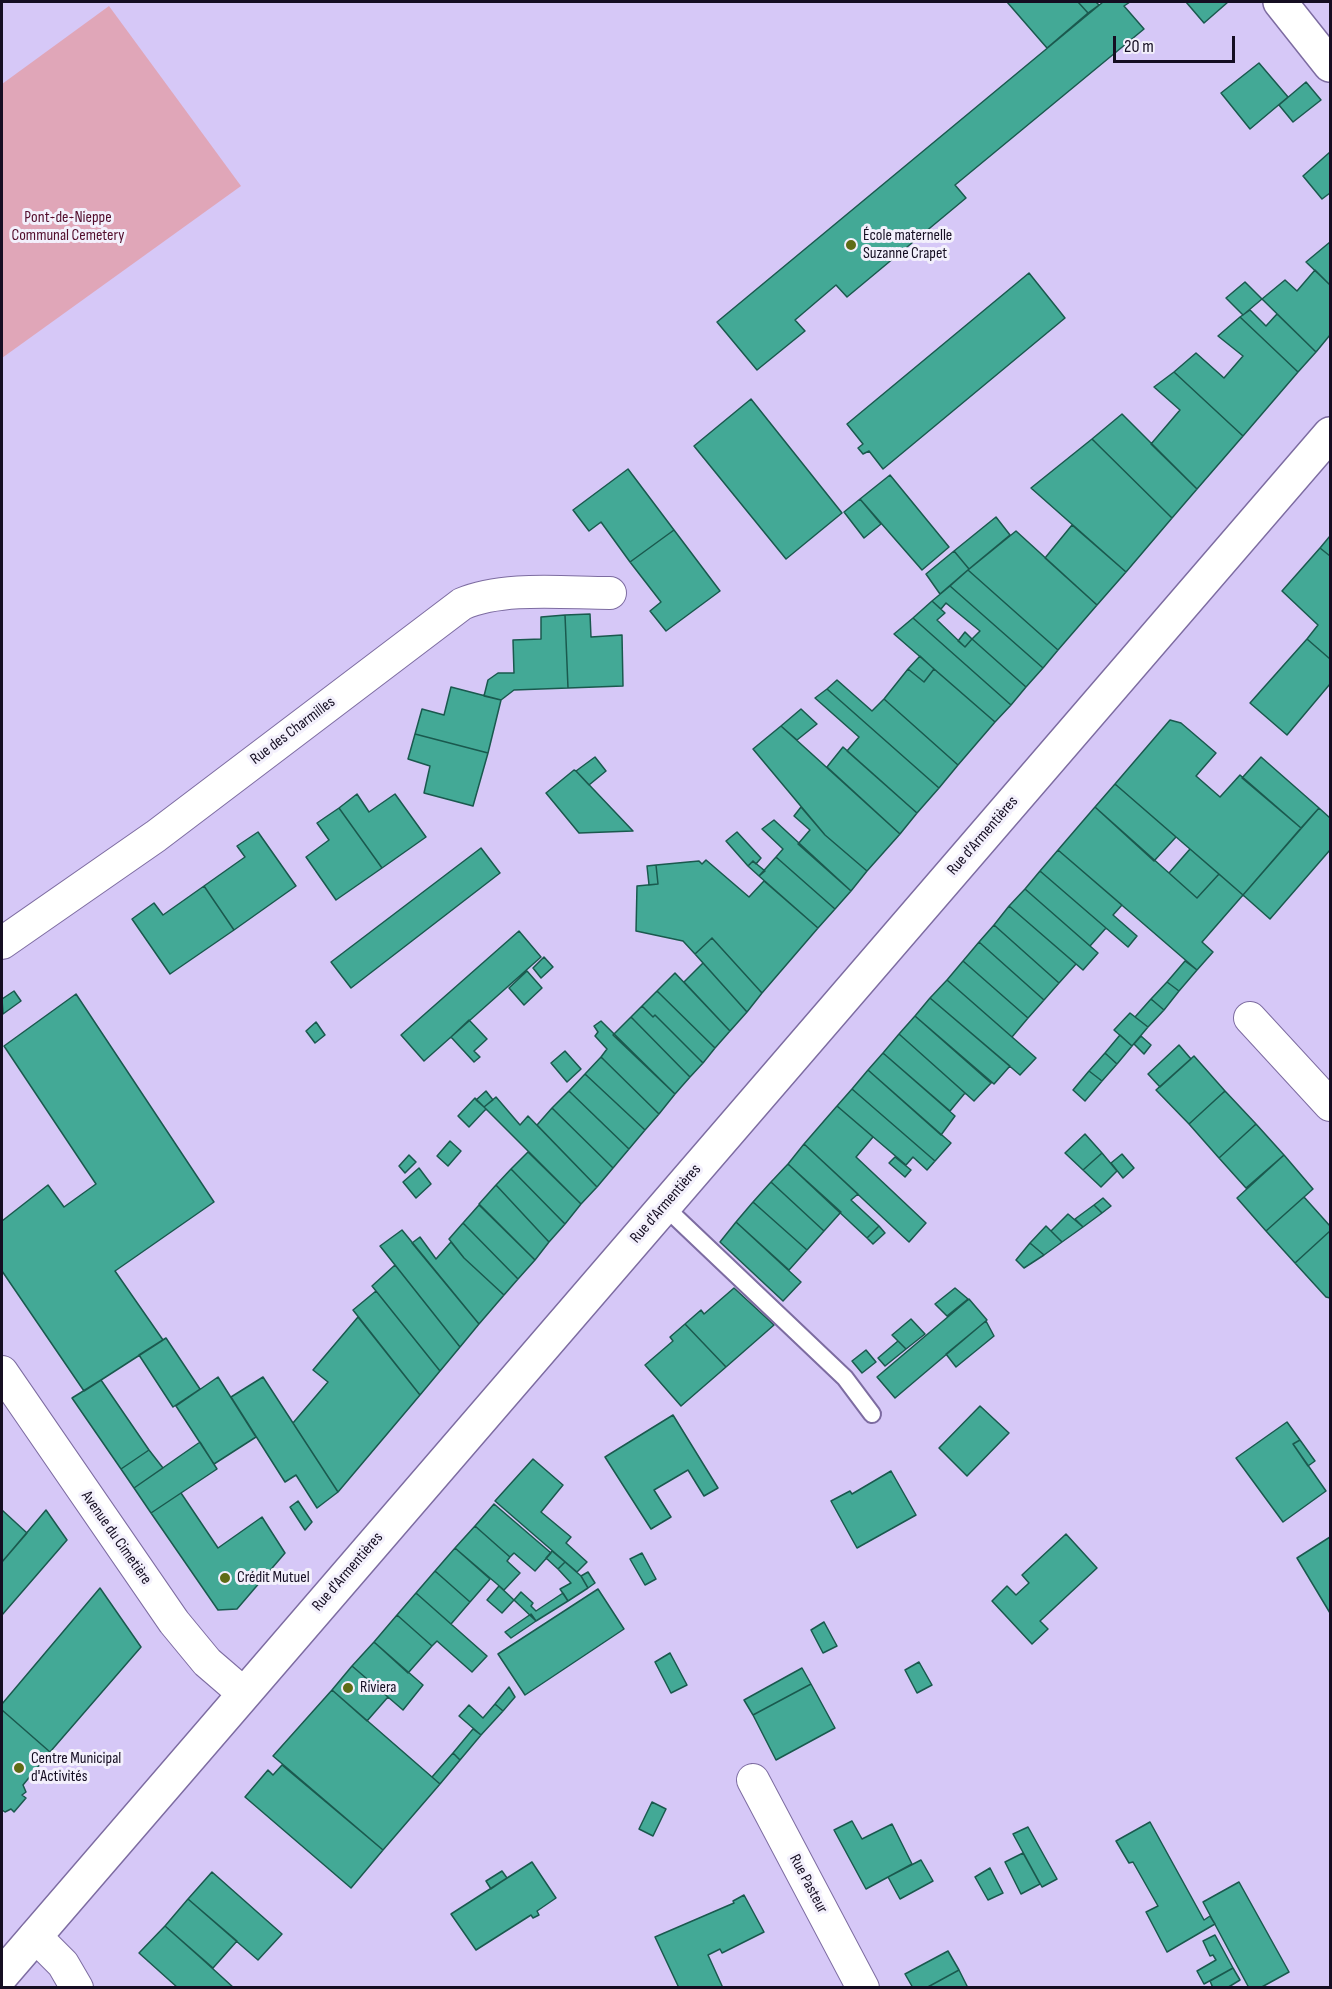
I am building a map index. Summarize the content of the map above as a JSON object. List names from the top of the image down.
{
  "streets": {
    "main road": ["Rue d'Armentières"],
    "street": ["Rue des Charmilles", "Avenue du Cimetière", "Rue Pasteur"]
  },
  "crossings": [
    ["Rue d'Armentières", "Avenue du Cimetière"]
  ],
  "parks": ["Pont-de-Nieppe Communal Cemetery"],
  "places": [
    "École maternelle Suzanne Crapet",
    "Crédit Mutuel",
    "Riviera",
    "Centre Municipal d'Activités"
  ],
  "scale_bar": "20 m"
}
